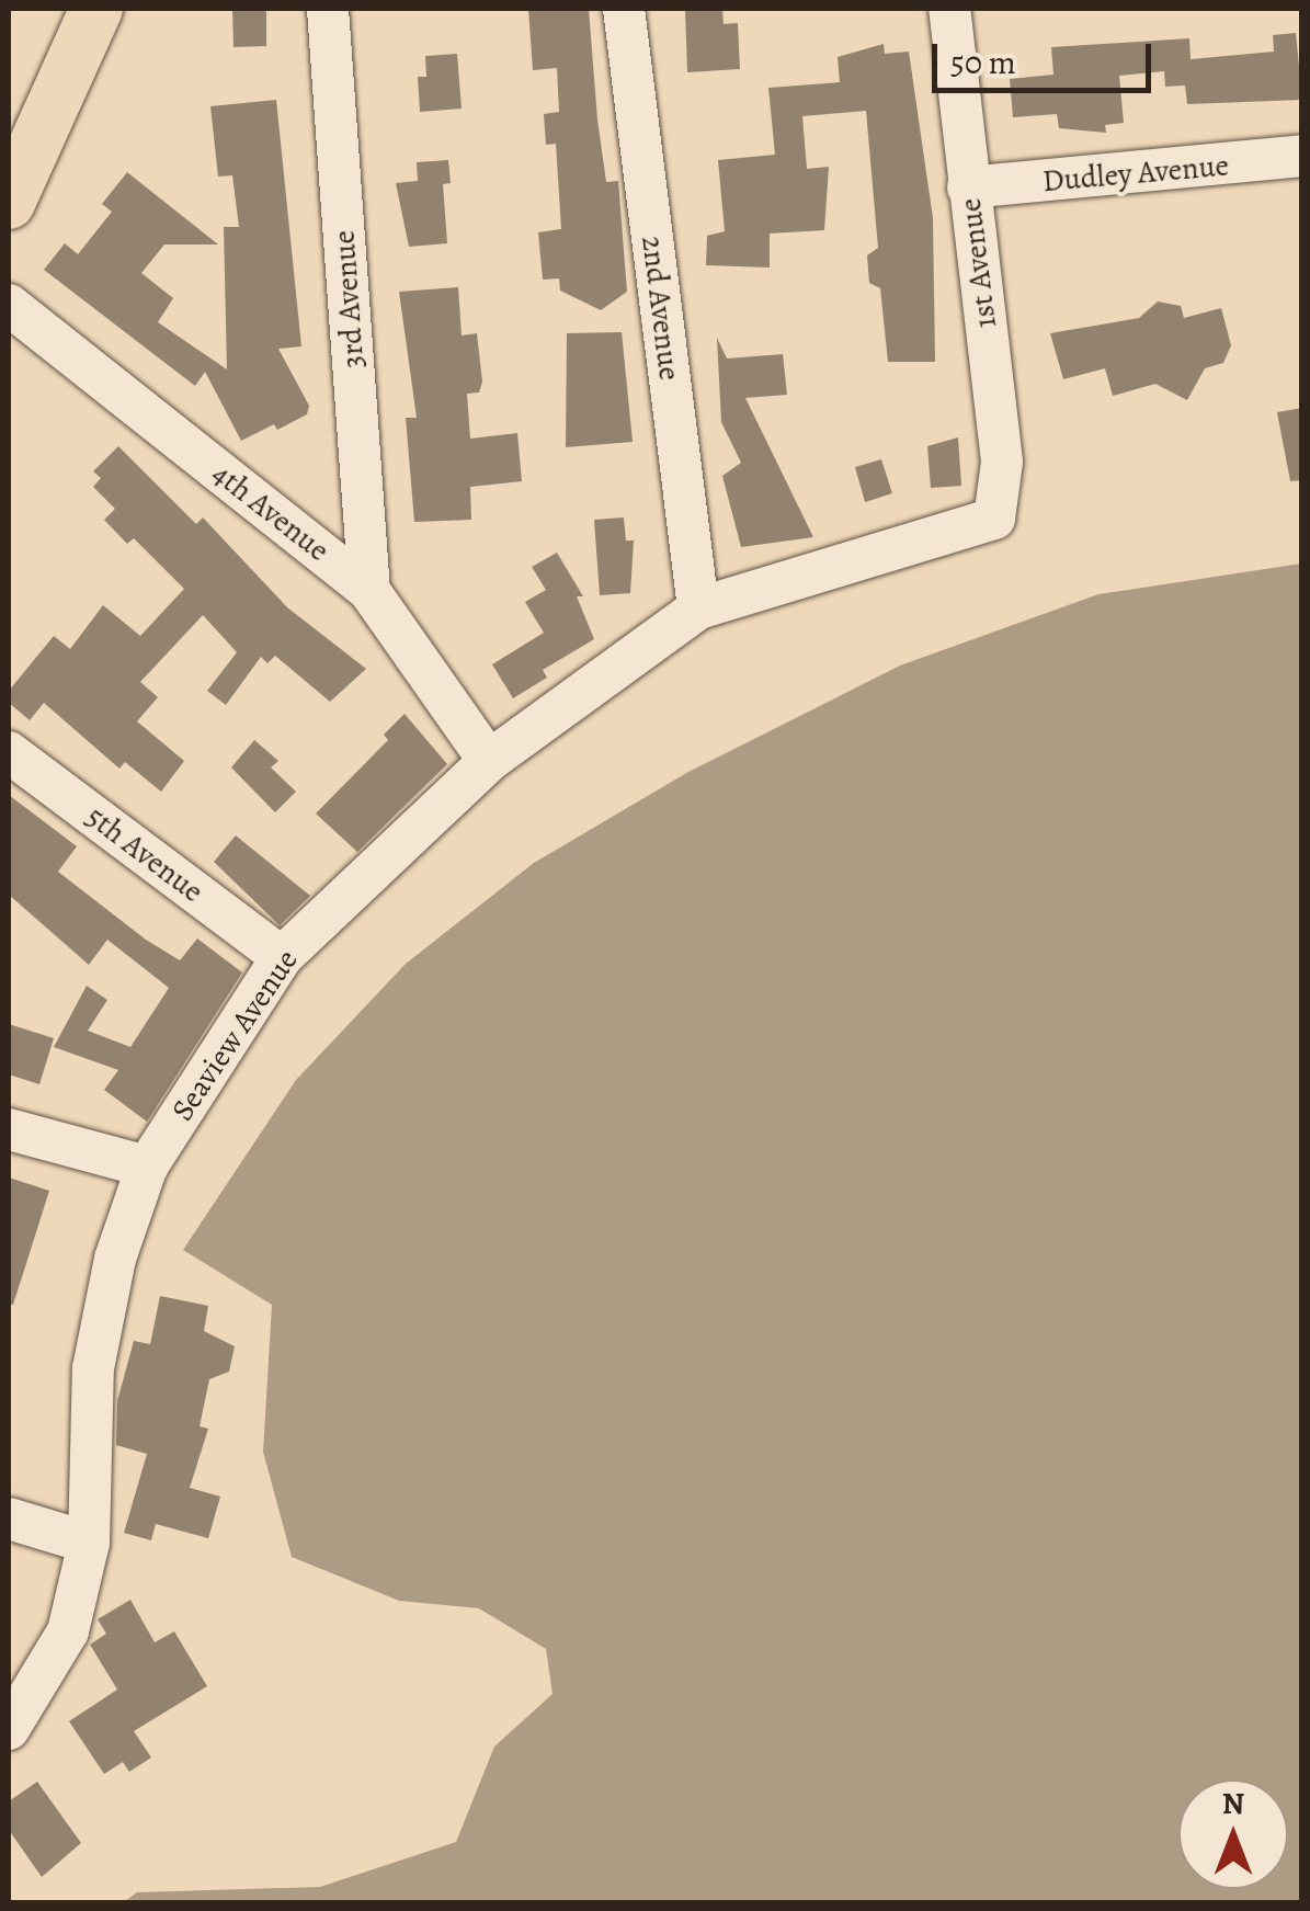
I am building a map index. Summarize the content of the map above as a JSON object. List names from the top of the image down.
{
  "streets": {
    "street": [
      "Dudley Avenue",
      "1st Avenue",
      "3rd Avenue",
      "2nd Avenue",
      "4th Avenue",
      "5th Avenue",
      "Seaview Avenue"
    ]
  },
  "crossings": [
    ["Dudley Avenue", "1st Avenue"],
    ["1st Avenue", "Seaview Avenue"],
    ["3rd Avenue", "4th Avenue"],
    ["2nd Avenue", "Seaview Avenue"],
    ["4th Avenue", "Seaview Avenue"],
    ["5th Avenue", "Seaview Avenue"]
  ],
  "scale_bar": "50 m",
  "north": "top"
}
